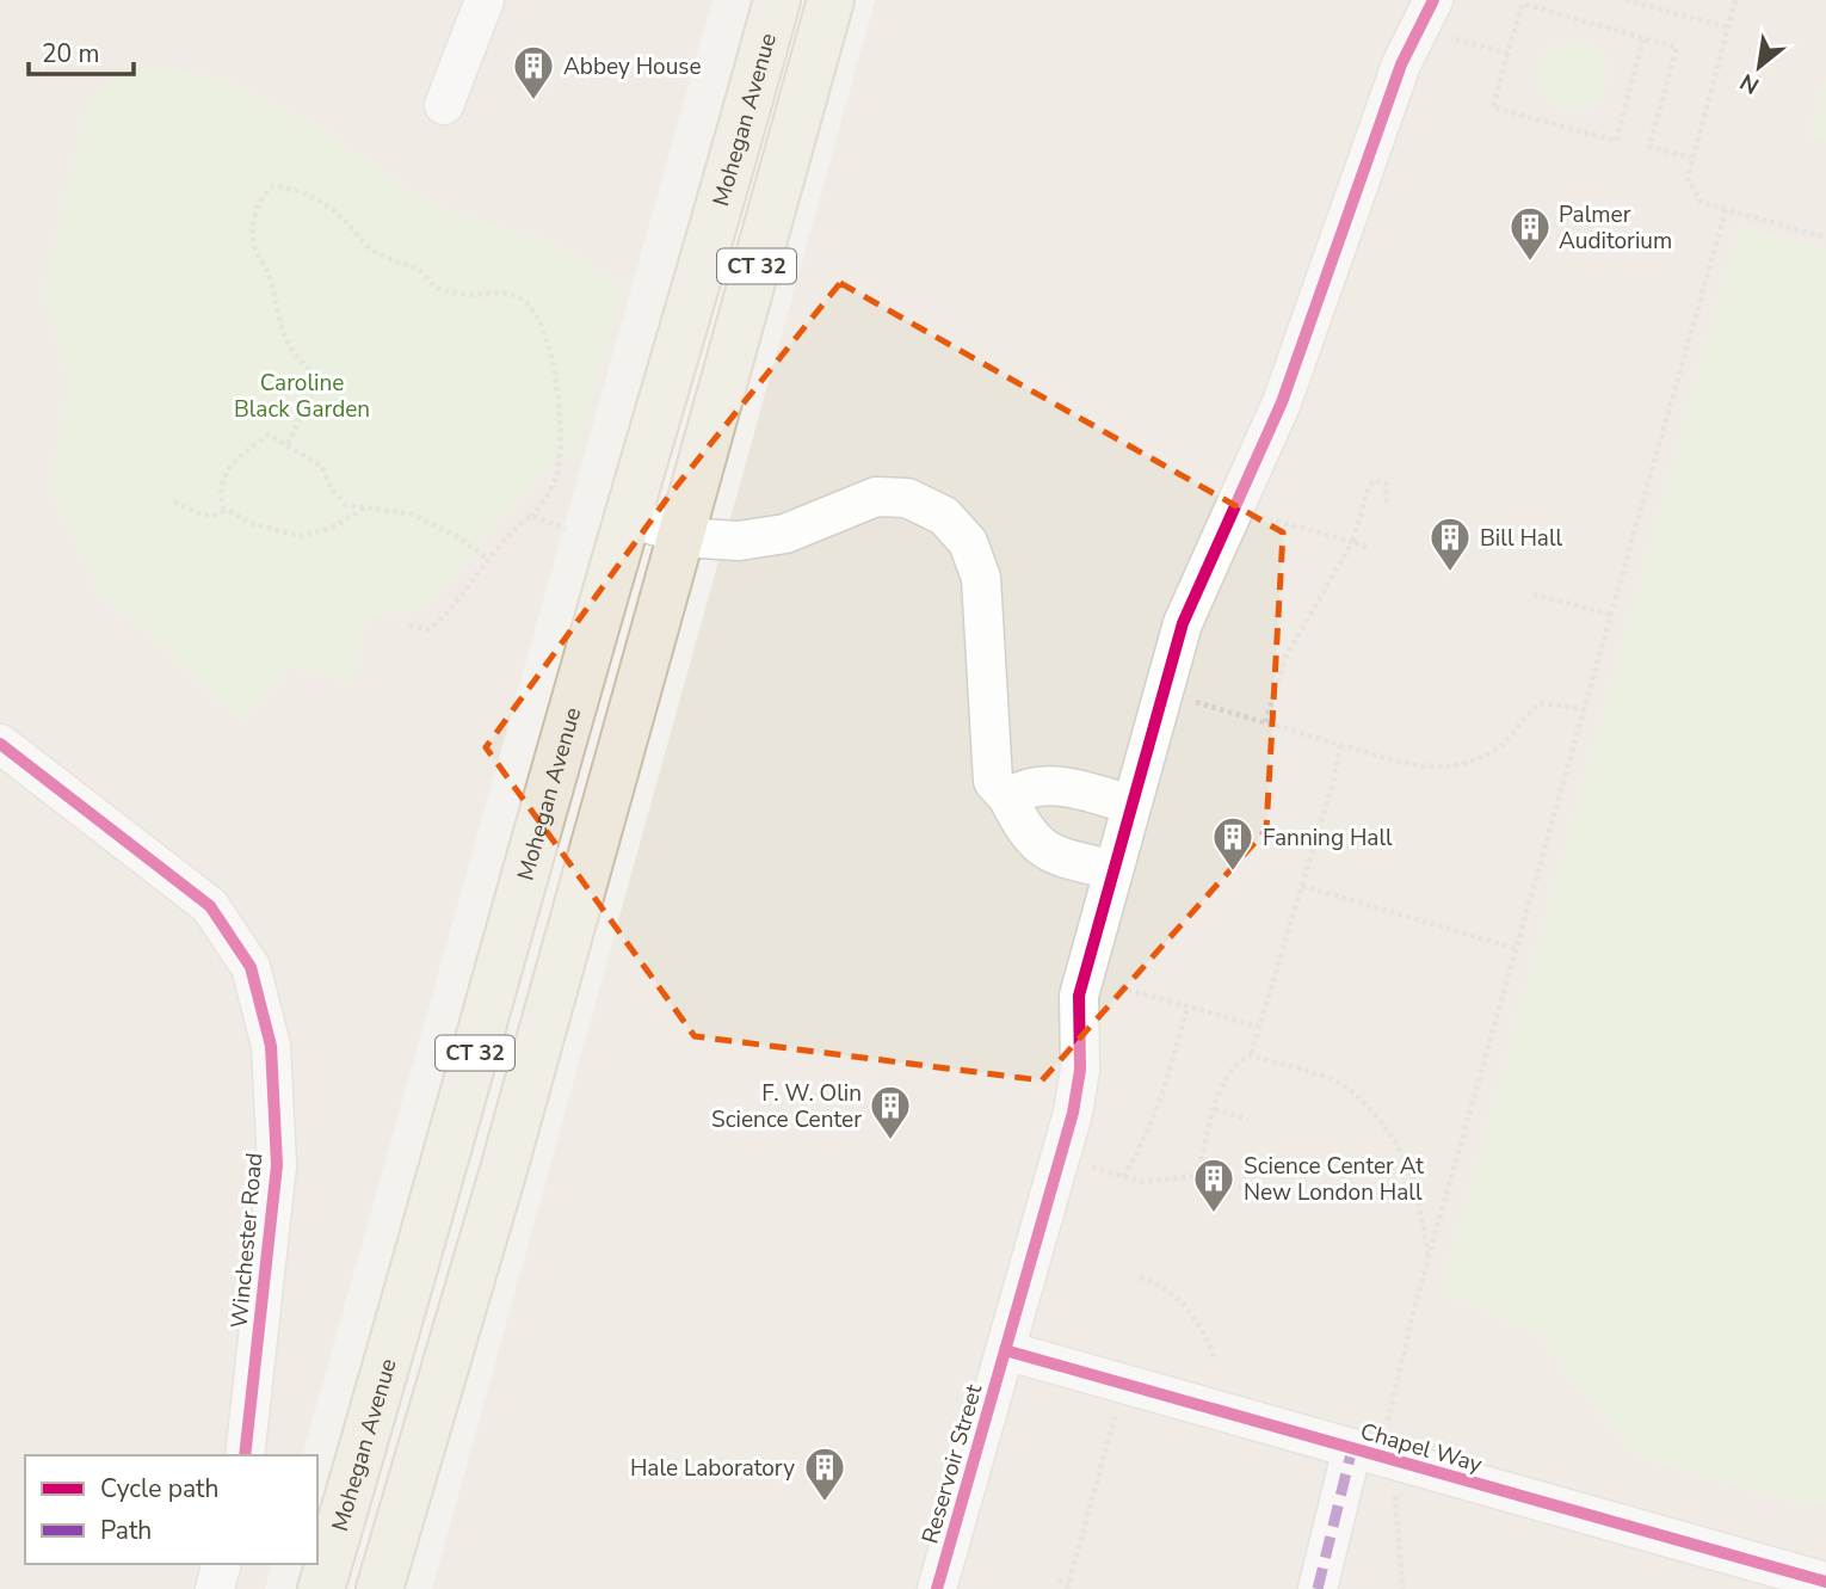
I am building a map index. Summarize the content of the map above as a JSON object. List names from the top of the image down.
{
  "streets": {
    "highway": ["Mohegan Avenue", "CT 32"],
    "street": ["Winchester Road", "Chapel Way", "Reservoir Street"]
  },
  "crossings": [
    ["Chapel Way", "Reservoir Street"]
  ],
  "parks": ["Caroline Black Garden"],
  "places": {
    "building": [
      "Abbey House",
      "Palmer Auditorium",
      "Bill Hall",
      "Fanning Hall",
      "F. W. Olin Science Center",
      "Science Center At New London Hall",
      "Hale Laboratory"
    ]
  },
  "legend": ["Cycle path", "Path"],
  "scale_bar": "20 m",
  "north": "bottom left"
}
